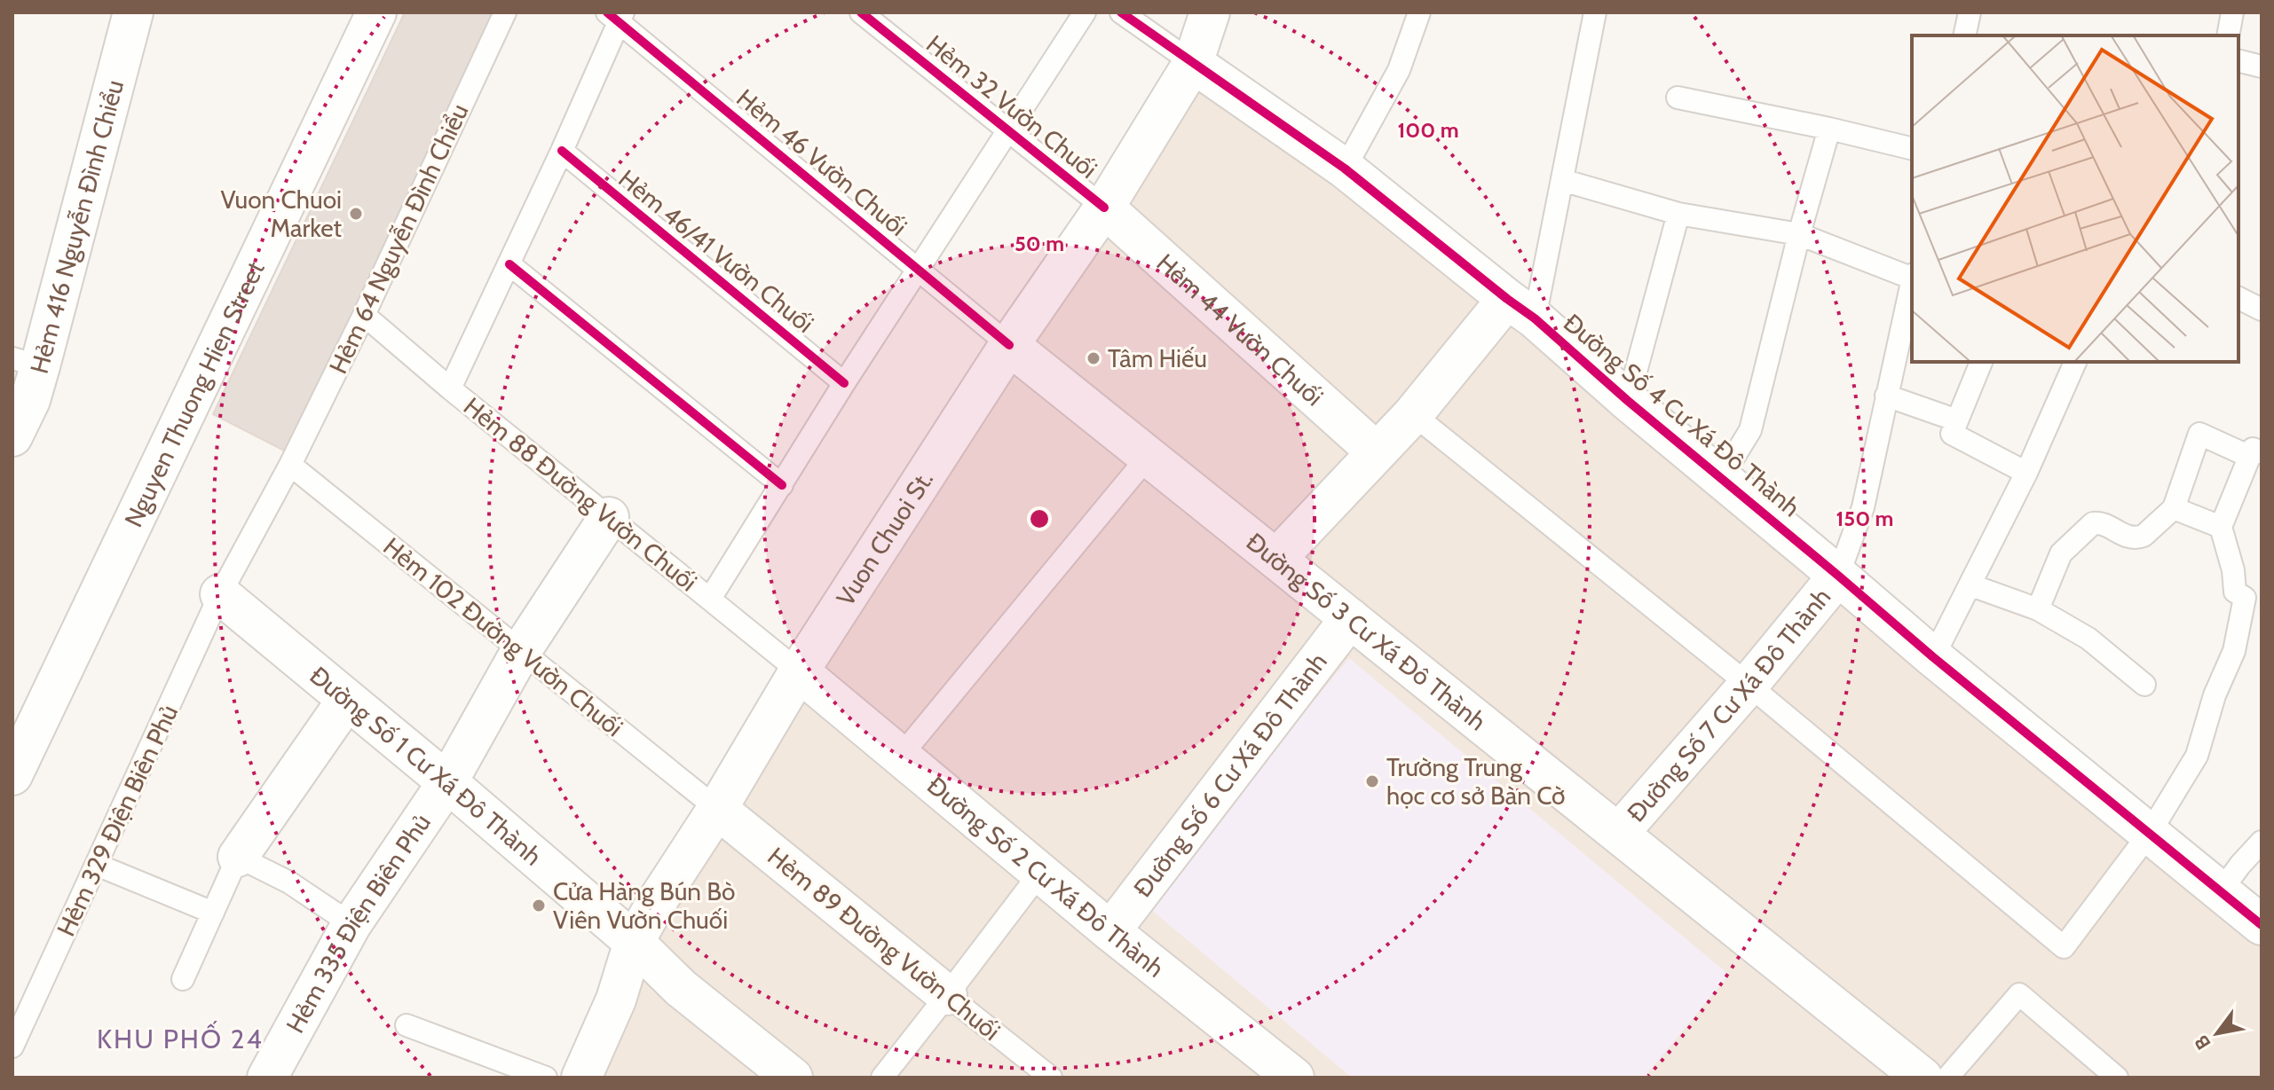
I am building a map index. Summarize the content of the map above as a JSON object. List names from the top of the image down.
{
  "streets": {
    "street": [
      "Hẻm 416 Nguyễn Ðình Chiểu",
      "Hẻm 44 Vườn Chuối",
      "Nguyen Thuong Hien Street",
      "Ðường Số 4 Cư Xá Đô Thành",
      "Vuon Chuoi St.",
      "Ðường Số 3 Cư Xá Đô Thành",
      "Đường Số 7 Cư Xá Đô Thành",
      "Ðường Số 1 Cư Xá Đô Thành",
      "Đường Số 6 Cư Xá Đô Thành",
      "Ðường Số 2 Cư Xá Đô Thành",
      "Hẻm 335 Điện Biên Phủ",
      "Hẻm 89 Đường Vườn Chuối"
    ],
    "lane": [
      "Hẻm 32 Vườn Chuối",
      "Hẻm 46 Vườn Chuối",
      "Hẻm 64 Nguyễn Ðình Chiểu",
      "Hẻm 46/41 Vườn Chuối",
      "Hẻm 88 Đường Vườn Chuối",
      "Hẻm 102 Đường Vườn Chuối",
      "Hẻm 329 Ðiện Biên Phủ"
    ]
  },
  "crossings": [
    ["Hẻm 32 Vườn Chuối", "Hẻm 44 Vườn Chuối"],
    ["Hẻm 32 Vườn Chuối", "Vuon Chuoi St."],
    ["Hẻm 46 Vườn Chuối", "Vuon Chuoi St."],
    ["Hẻm 46 Vườn Chuối", "Ðường Số 3 Cư Xá Đô Thành"],
    ["Hẻm 64 Nguyễn Ðình Chiểu", "Hẻm 88 Đường Vườn Chuối"],
    ["Hẻm 64 Nguyễn Ðình Chiểu", "Hẻm 102 Đường Vườn Chuối"],
    ["Hẻm 64 Nguyễn Ðình Chiểu", "Ðường Số 1 Cư Xá Đô Thành"],
    ["Hẻm 64 Nguyễn Ðình Chiểu", "Hẻm 329 Ðiện Biên Phủ"],
    ["Hẻm 44 Vườn Chuối", "Vuon Chuoi St."],
    ["Ðường Số 4 Cư Xá Đô Thành", "Vuon Chuoi St."],
    ["Ðường Số 4 Cư Xá Đô Thành", "Đường Số 7 Cư Xá Đô Thành"],
    ["Hẻm 88 Đường Vườn Chuối", "Vuon Chuoi St."],
    ["Hẻm 88 Đường Vườn Chuối", "Ðường Số 2 Cư Xá Đô Thành"],
    ["Hẻm 88 Đường Vườn Chuối", "Hẻm 335 Điện Biên Phủ"],
    ["Vuon Chuoi St.", "Ðường Số 3 Cư Xá Đô Thành"],
    ["Vuon Chuoi St.", "Hẻm 102 Đường Vườn Chuối"],
    ["Vuon Chuoi St.", "Ðường Số 1 Cư Xá Đô Thành"],
    ["Vuon Chuoi St.", "Ðường Số 2 Cư Xá Đô Thành"],
    ["Vuon Chuoi St.", "Hẻm 89 Đường Vườn Chuối"],
    ["Ðường Số 3 Cư Xá Đô Thành", "Đường Số 7 Cư Xá Đô Thành"],
    ["Ðường Số 3 Cư Xá Đô Thành", "Đường Số 6 Cư Xá Đô Thành"],
    ["Hẻm 102 Đường Vườn Chuối", "Hẻm 335 Điện Biên Phủ"],
    ["Hẻm 102 Đường Vườn Chuối", "Hẻm 89 Đường Vườn Chuối"],
    ["Ðường Số 1 Cư Xá Đô Thành", "Hẻm 329 Ðiện Biên Phủ"],
    ["Ðường Số 1 Cư Xá Đô Thành", "Hẻm 335 Điện Biên Phủ"],
    ["Đường Số 6 Cư Xá Đô Thành", "Ðường Số 2 Cư Xá Đô Thành"]
  ],
  "districts": ["KHU PHỐ 24"],
  "places": [
    "Vuon Chuoi Market",
    "Tâm Hiếu",
    "Trường Trung học cơ sở Bàn Cờ",
    "Cửa Hàng Bún Bò Viên Vườn Chuối"
  ],
  "north": "bottom left",
  "rings": ["100 m", "50 m", "150 m"]
}
